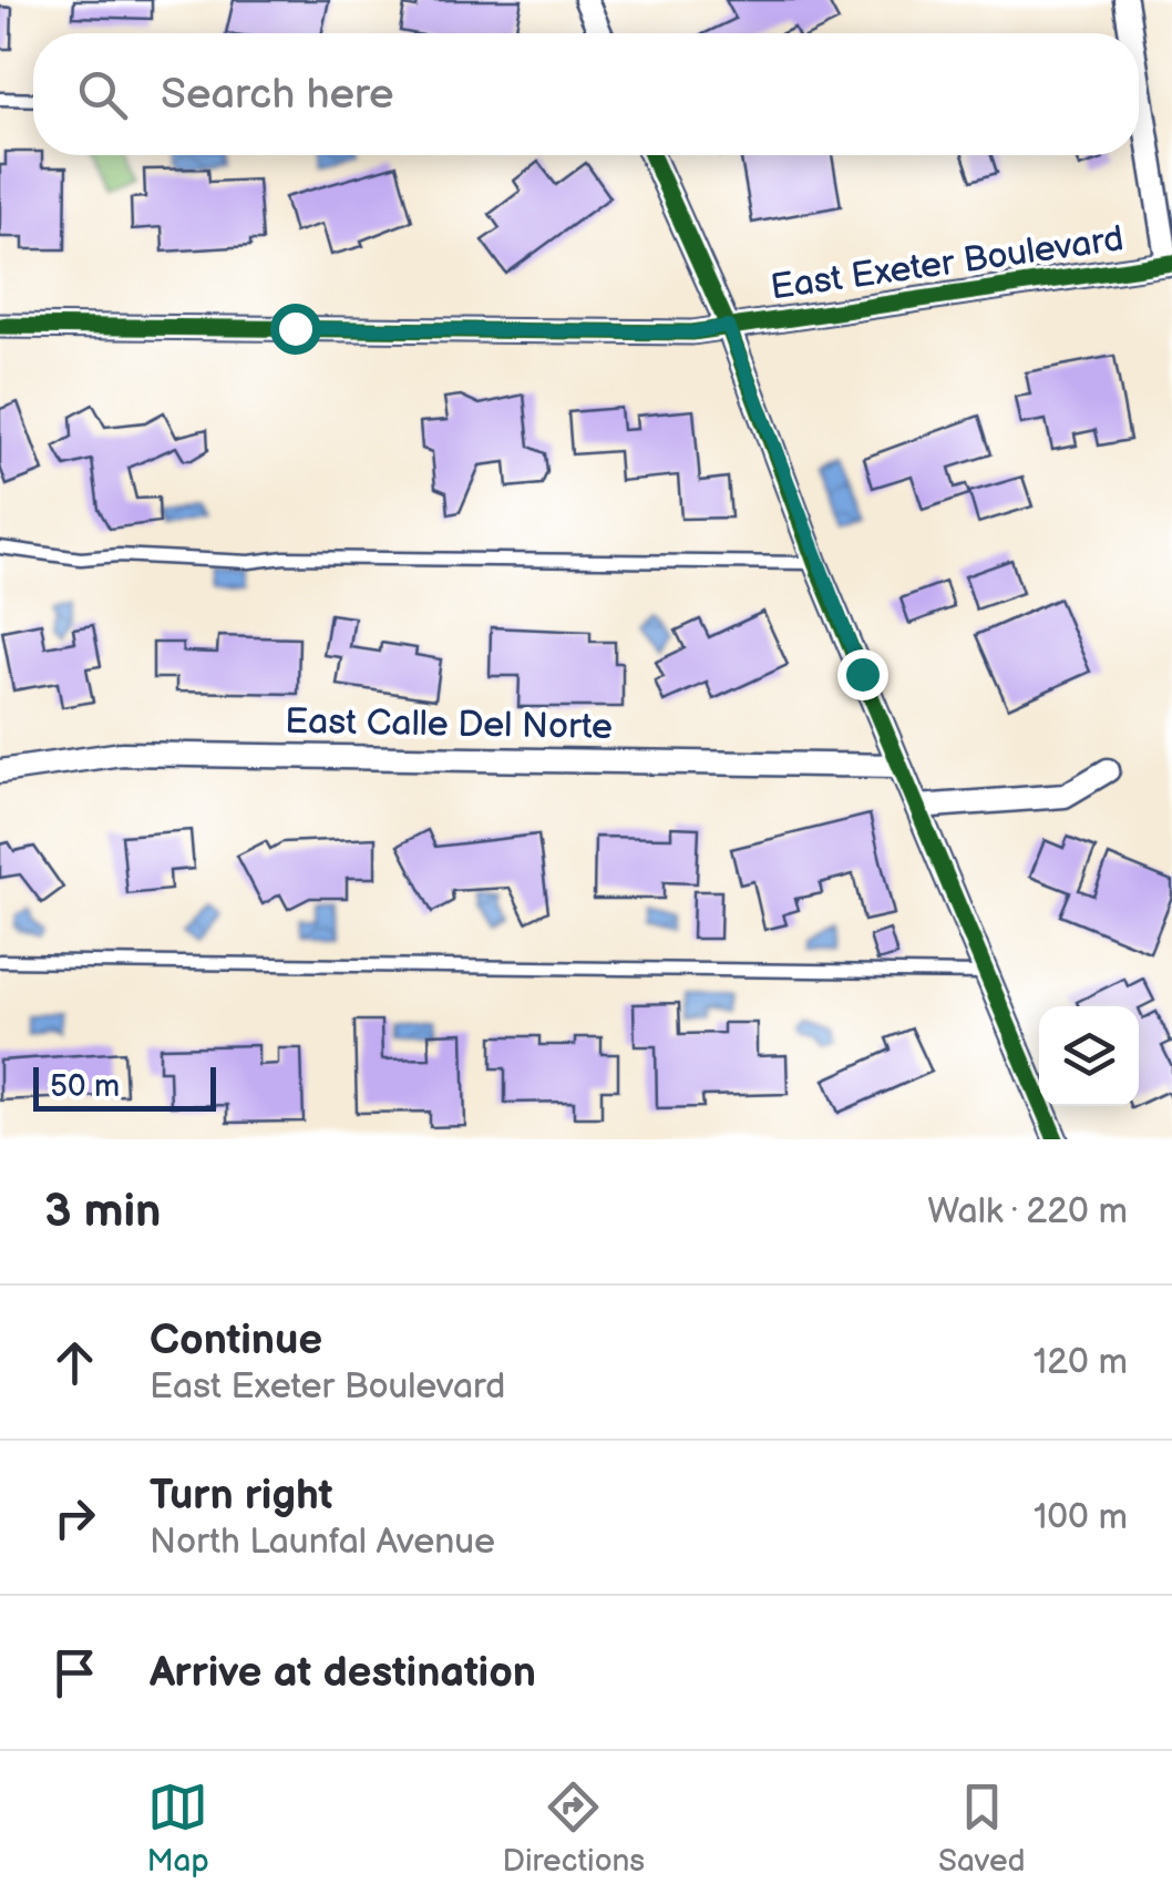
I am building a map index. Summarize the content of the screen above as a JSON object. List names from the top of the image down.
{
  "streets": {
    "street": ["East Exeter Boulevard", "East Calle Del Norte"]
  },
  "scale_bar": "50 m",
  "page": {
    "search": "Search here",
    "scale": "50 m",
    "heading": ["3 min", "Walk · 220 m"],
    "list": [
      ["Continue", "East Exeter Boulevard", "120 m"],
      ["Turn right", "North Launfal Avenue", "100 m"],
      "Arrive at destination"
    ],
    "nav": ["Map", "Directions", "Saved"]
  }
}
